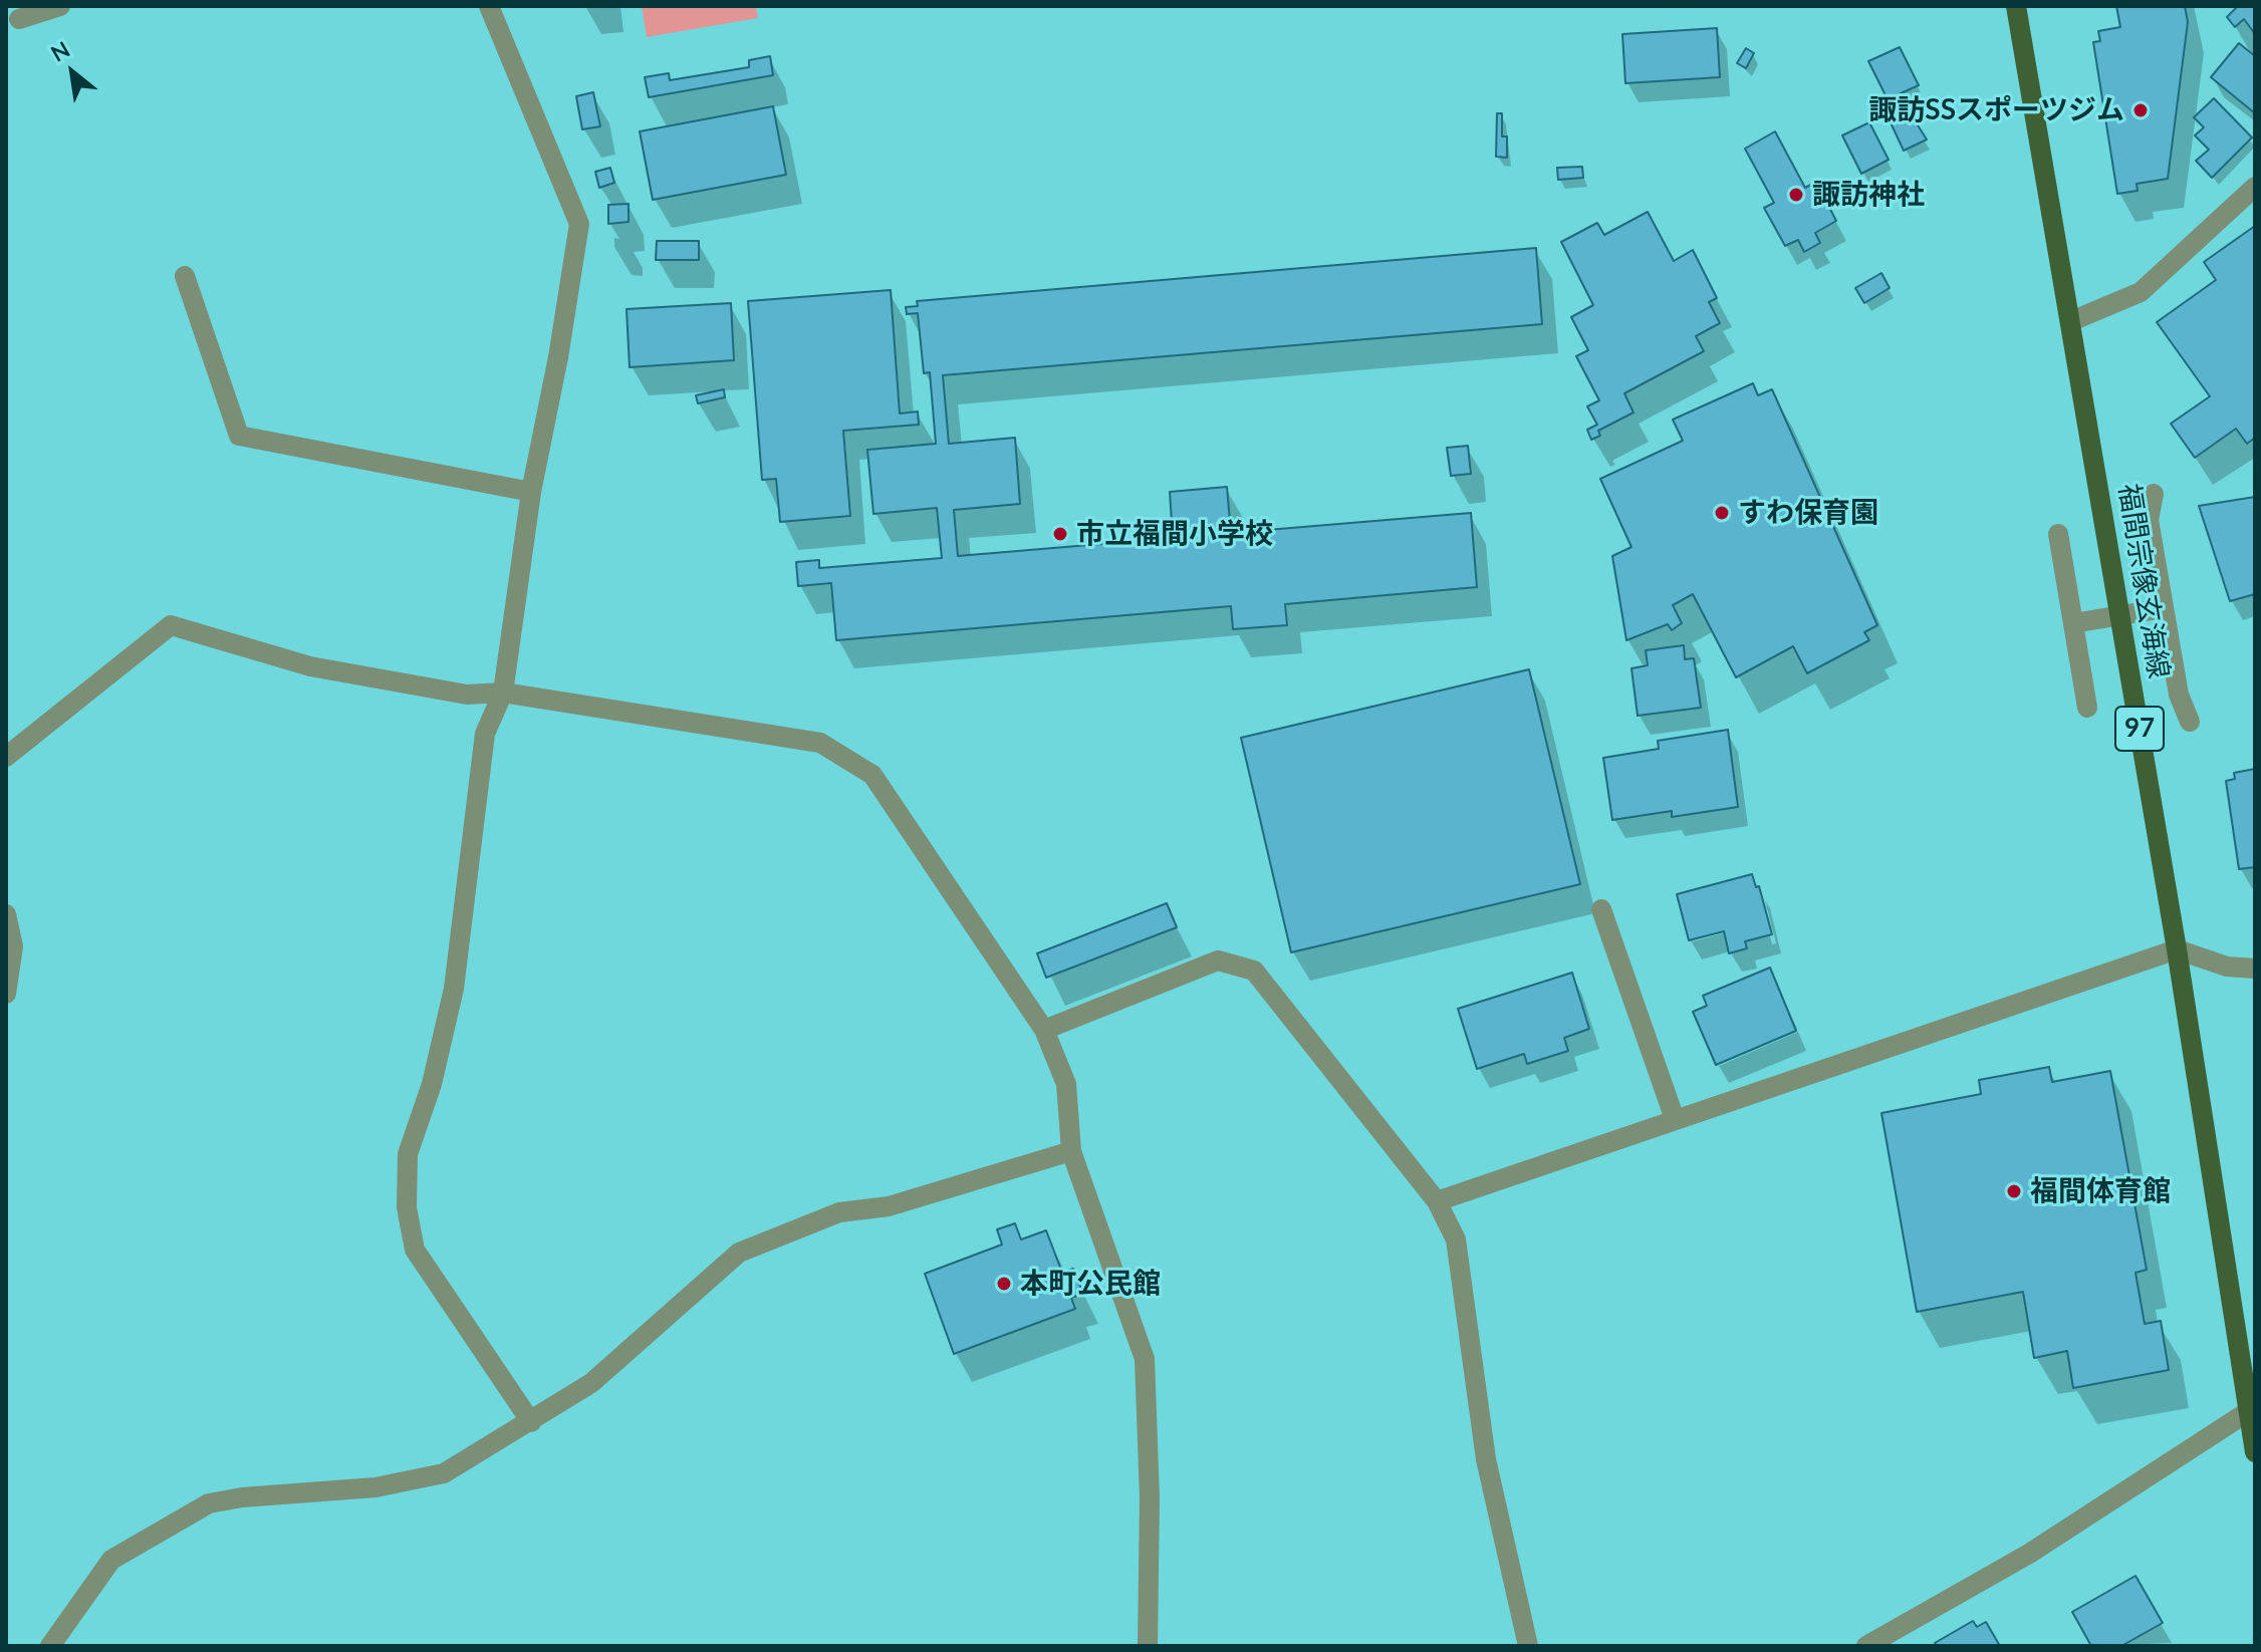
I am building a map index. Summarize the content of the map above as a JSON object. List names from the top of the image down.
{
  "streets": {
    "main road": ["福間宗像玄海線", "97"]
  },
  "places": [
    "諏訪SSスポーツジム",
    "諏訪神社",
    "すわ保育園",
    "市立福間小学校",
    "福間体育館",
    "本町公民館"
  ],
  "north": "top left"
}
